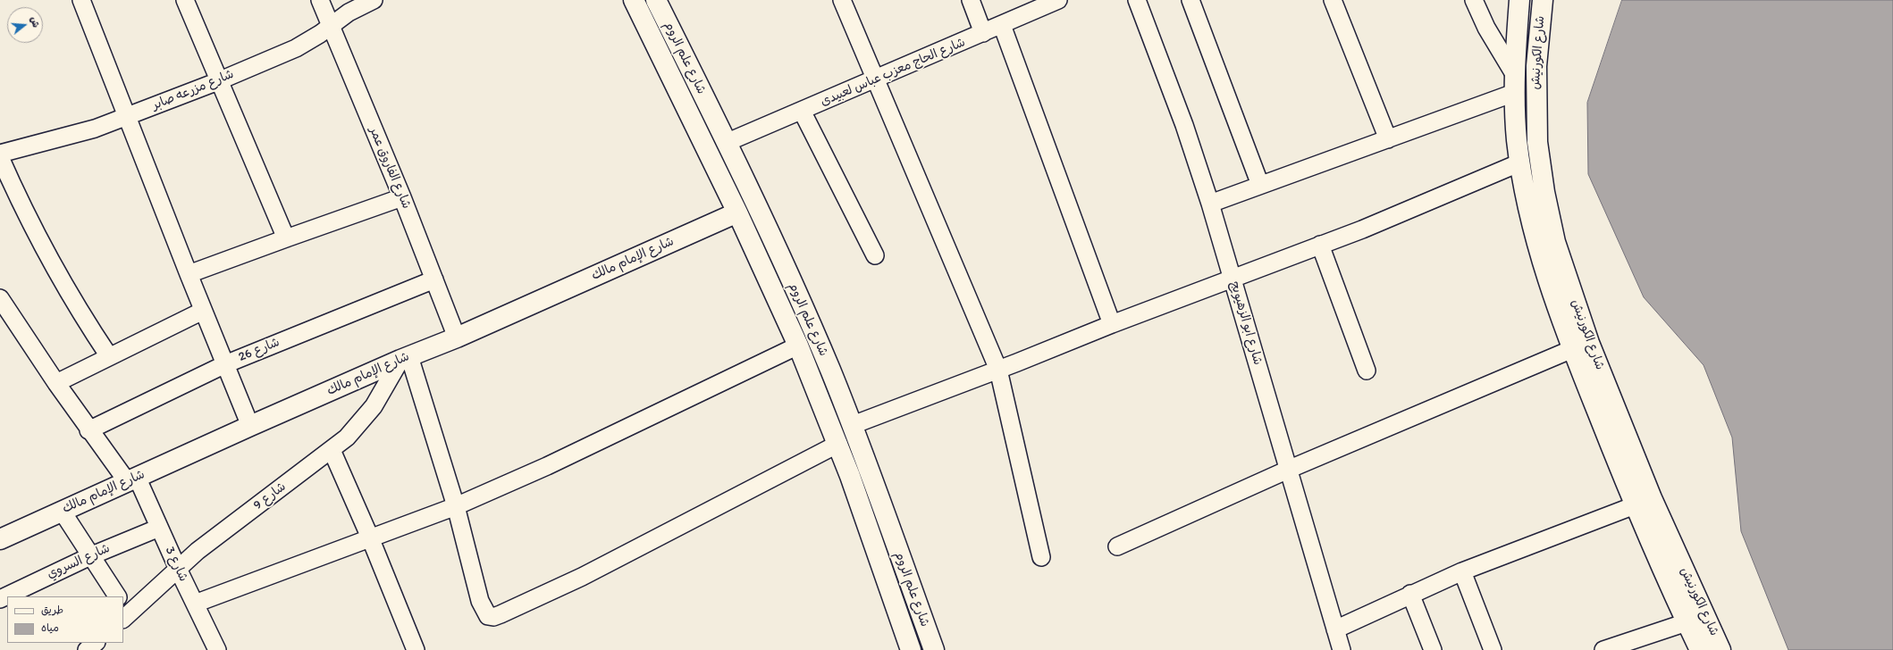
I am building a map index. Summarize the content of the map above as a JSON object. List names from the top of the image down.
{
  "streets": {
    "street": [
      "شارع الكورنيش",
      "شارع علم الروم",
      "شارع الحاج معزب عباس لعبيدى",
      "شارع مزرعه صابر",
      "شارع الفاروق عمر",
      "شارع الإمام مالك",
      "شارع ابو الزهيويج",
      "شارع 26",
      "شارع 9",
      "شارع السروي",
      "شارع 3"
    ]
  },
  "crossings": [
    ["شارع علم الروم", "شارع الحاج معزب عباس لعبيدى"],
    ["شارع علم الروم", "شارع الإمام مالك"],
    ["شارع مزرعه صابر", "شارع الفاروق عمر"],
    ["شارع الفاروق عمر", "شارع الإمام مالك"],
    ["شارع الفاروق عمر", "شارع 26"],
    ["شارع الإمام مالك", "شارع 9"],
    ["شارع الإمام مالك", "شارع 3"],
    ["شارع 26", "شارع 3"],
    ["شارع 9", "شارع 3"],
    ["شارع السروي", "شارع 3"]
  ],
  "legend": ["طريق", "مياه"],
  "north": "right"
}
